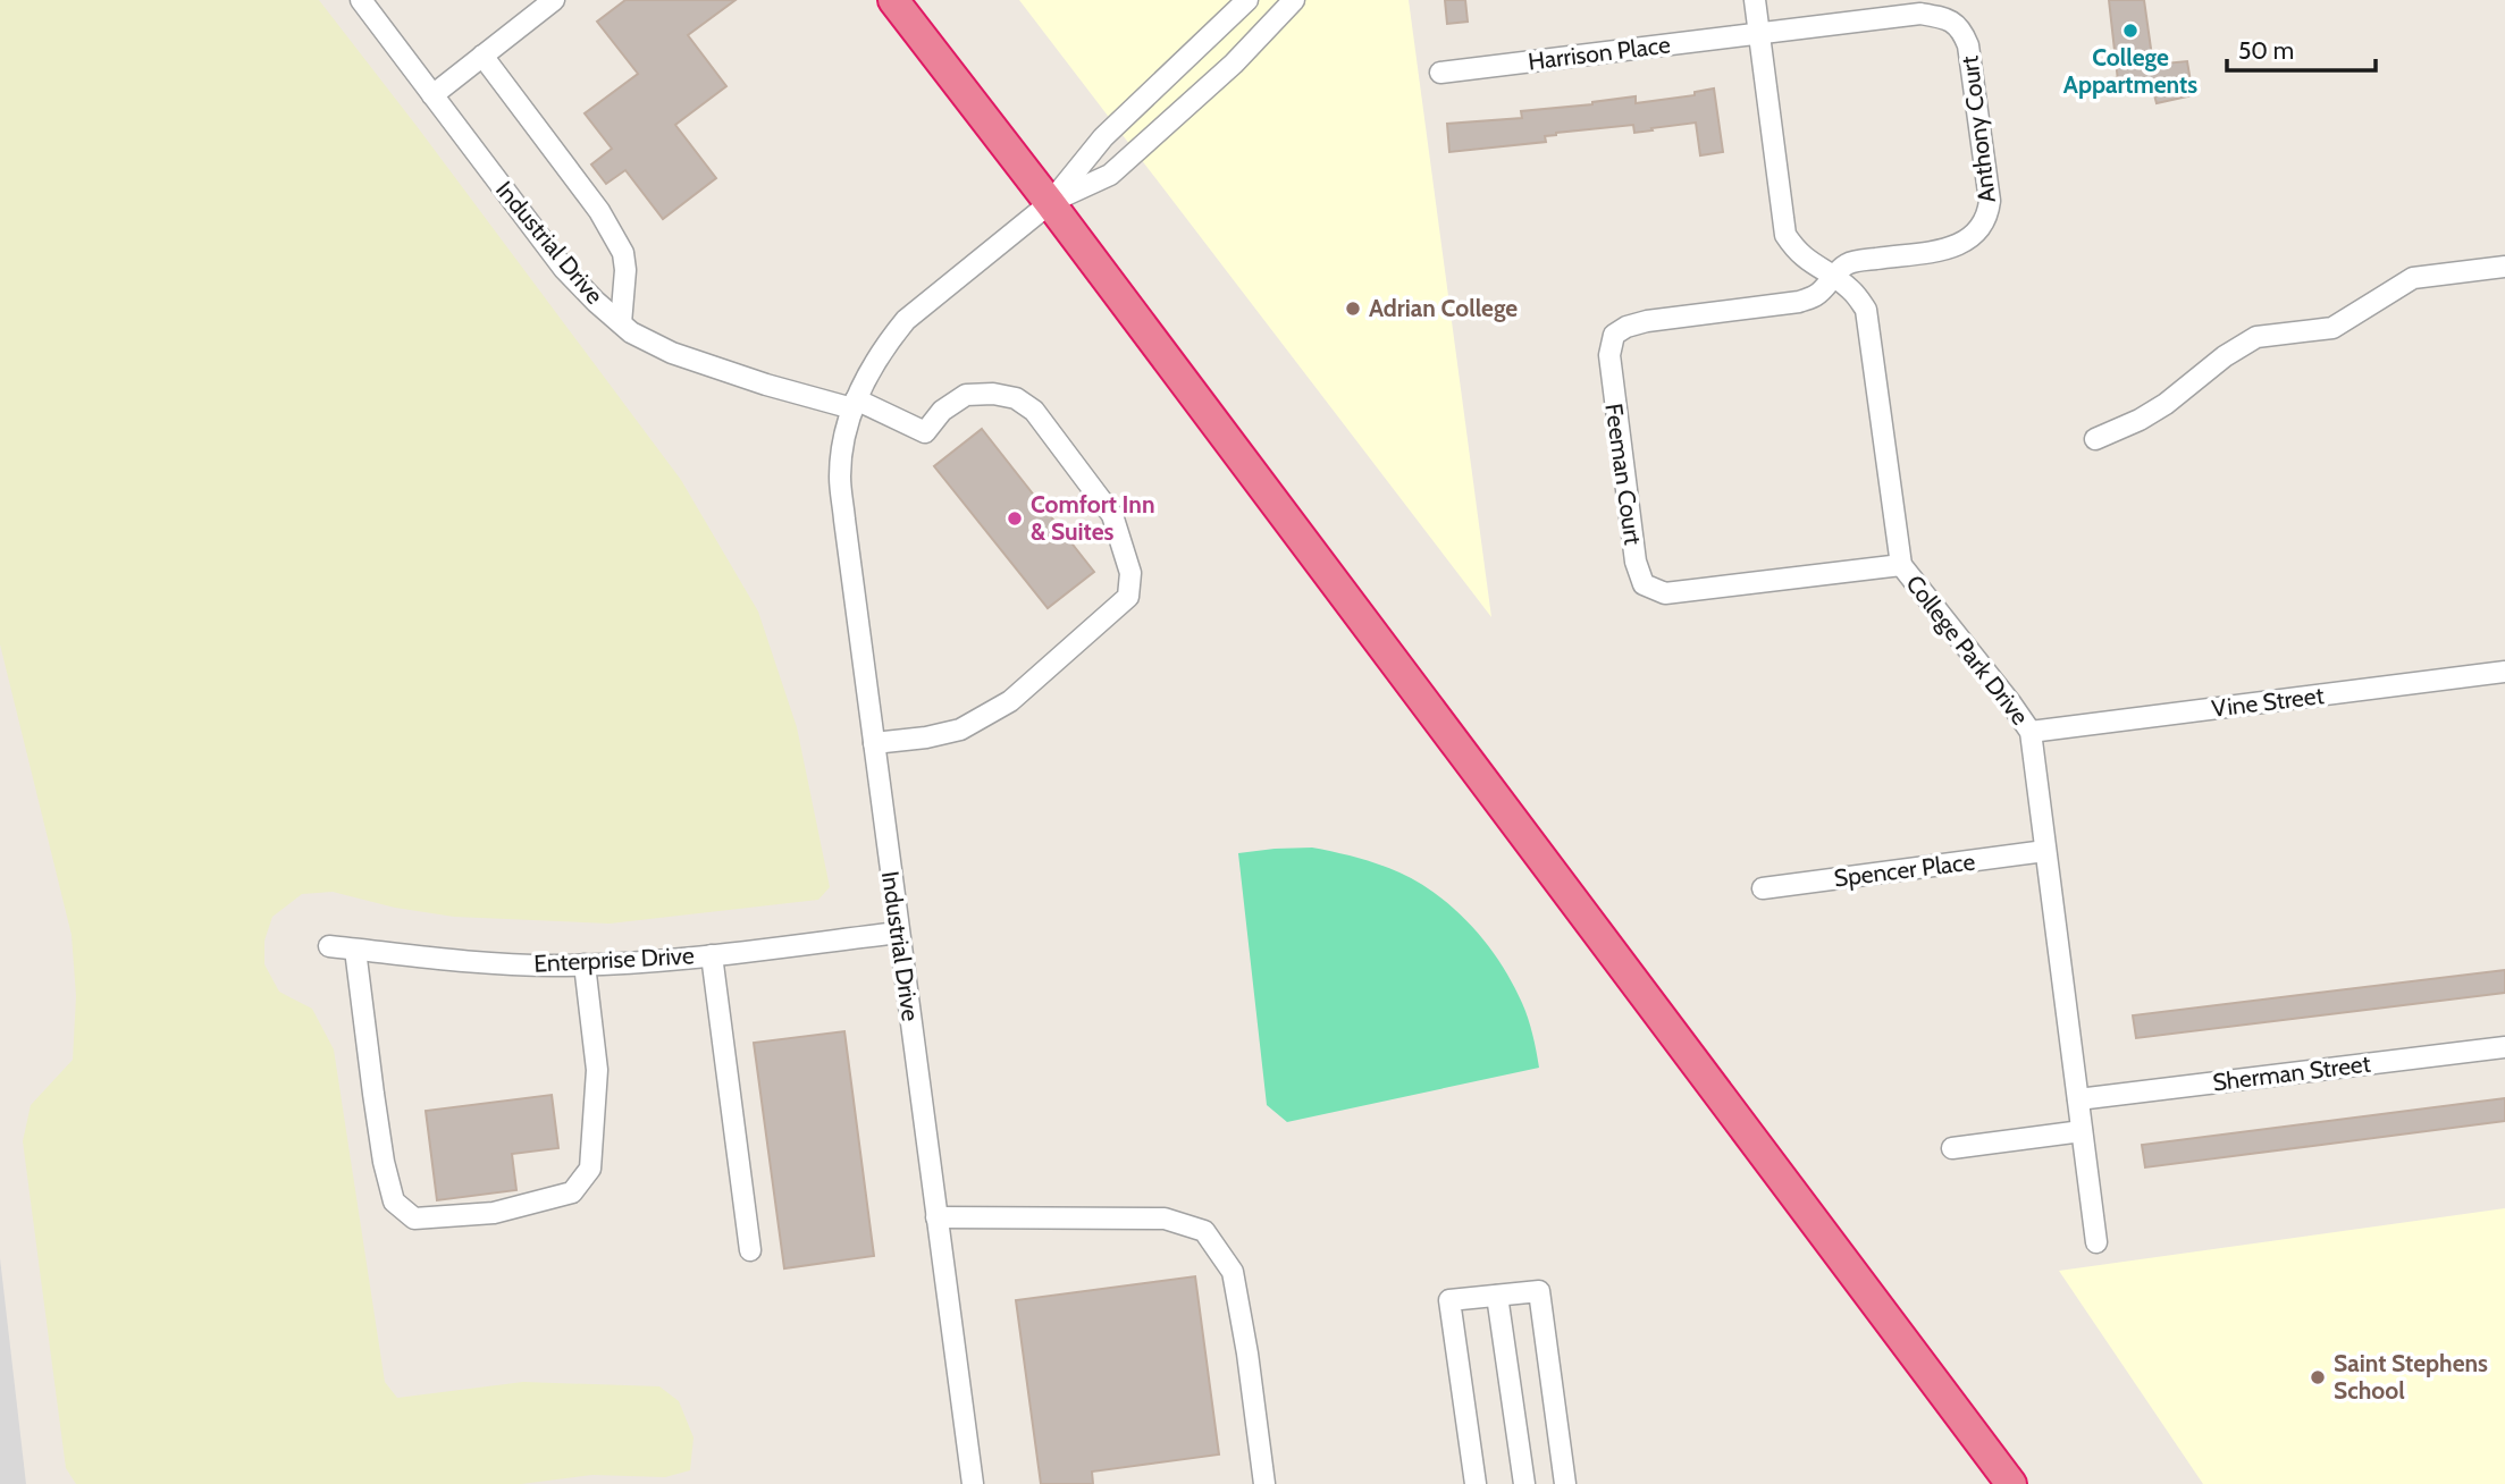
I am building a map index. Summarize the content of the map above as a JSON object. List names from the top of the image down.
{
  "streets": {
    "street": [
      "Harrison Place",
      "Anthony Court",
      "Industrial Drive",
      "Feeman Court",
      "College Park Drive",
      "Vine Street",
      "Spencer Place",
      "Enterprise Drive",
      "Sherman Street"
    ]
  },
  "crossings": [
    ["Harrison Place", "Anthony Court"],
    ["Harrison Place", "College Park Drive"],
    ["Anthony Court", "Feeman Court"],
    ["Anthony Court", "College Park Drive"],
    ["Industrial Drive", "Enterprise Drive"],
    ["Feeman Court", "College Park Drive"],
    ["College Park Drive", "Vine Street"],
    ["College Park Drive", "Spencer Place"],
    ["College Park Drive", "Sherman Street"]
  ],
  "places": [
    "College Appartments",
    "Adrian College",
    "Comfort Inn & Suites",
    "Saint Stephens School"
  ],
  "scale_bar": "50 m"
}
